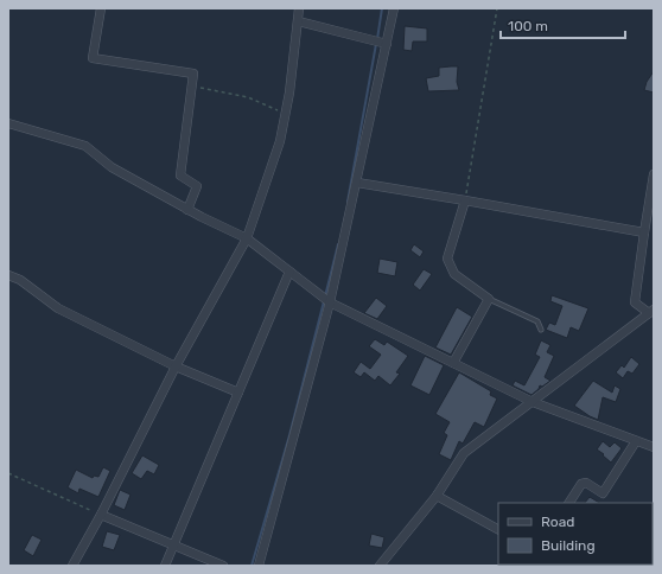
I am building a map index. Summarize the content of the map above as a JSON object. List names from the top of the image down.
{
  "legend": ["Road", "Building"],
  "scale_bar": "100 m"
}
